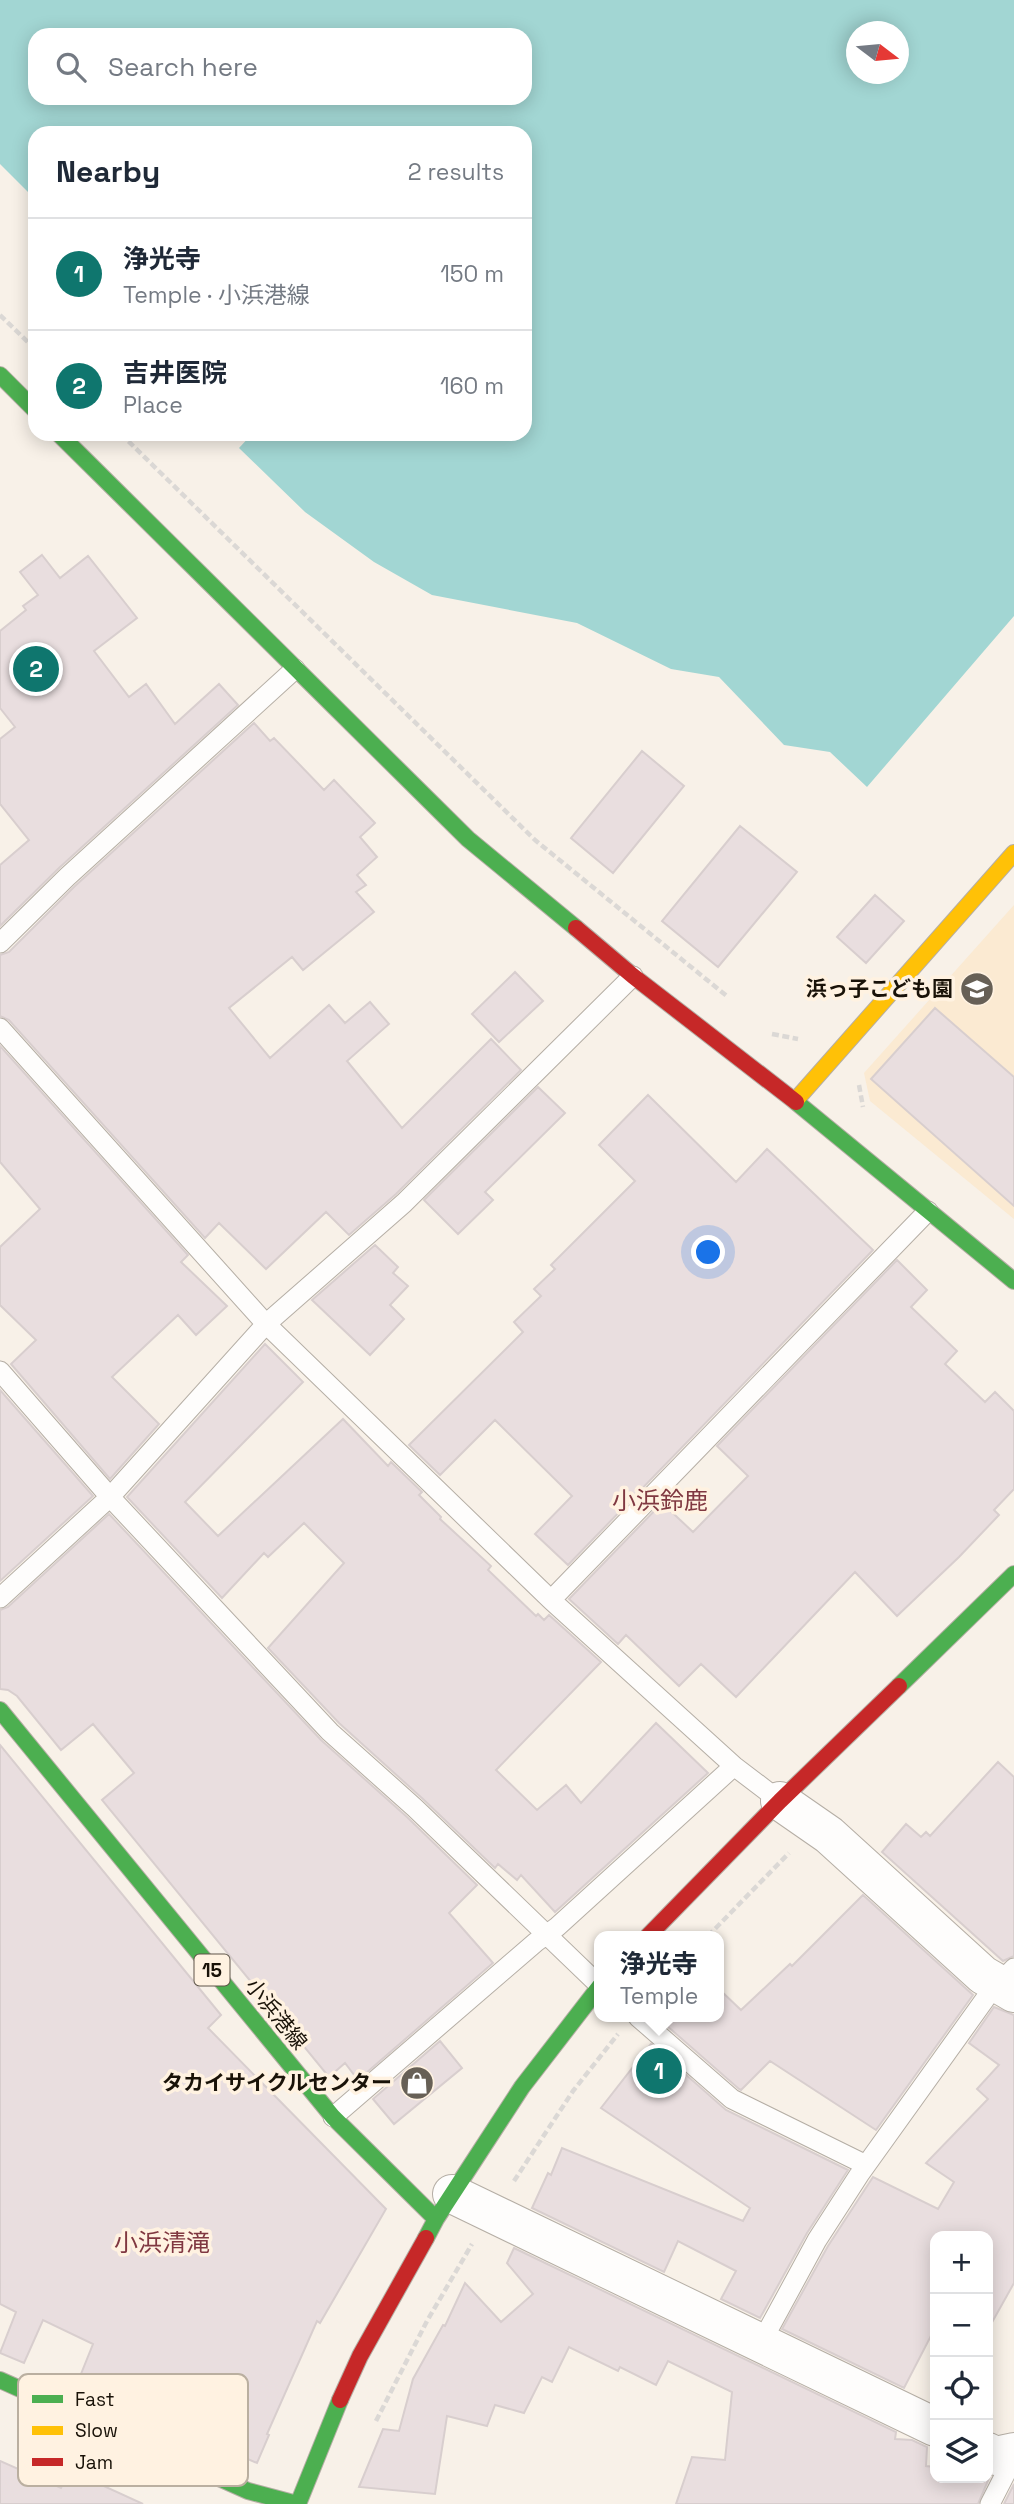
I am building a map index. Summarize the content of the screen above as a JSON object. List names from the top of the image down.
{
  "streets": {
    "street": ["15", "小浜港線"]
  },
  "crossings": [
    ["15", "小浜港線"]
  ],
  "districts": ["小浜鈴鹿", "小浜清滝"],
  "places": {
    "school or university": ["浜っ子こども園"],
    "shop": ["タカイサイクルセンター"]
  },
  "legend": ["Fast", "Slow", "Jam"],
  "north": "right",
  "page": {
    "search": "Search here",
    "heading": ["Nearby", "2 results"],
    "list": [
      {
        "mark": "1",
        "name": "浄光寺",
        "note": "Temple · 小浜港線",
        "value": "150 m"
      },
      {
        "mark": "2",
        "name": "吉井医院",
        "note": "Place",
        "value": "160 m"
      }
    ],
    "pins": ["2", "1"],
    "popup": ["浄光寺", "Temple"],
    "map_buttons": ["+", "−"]
  }
}
